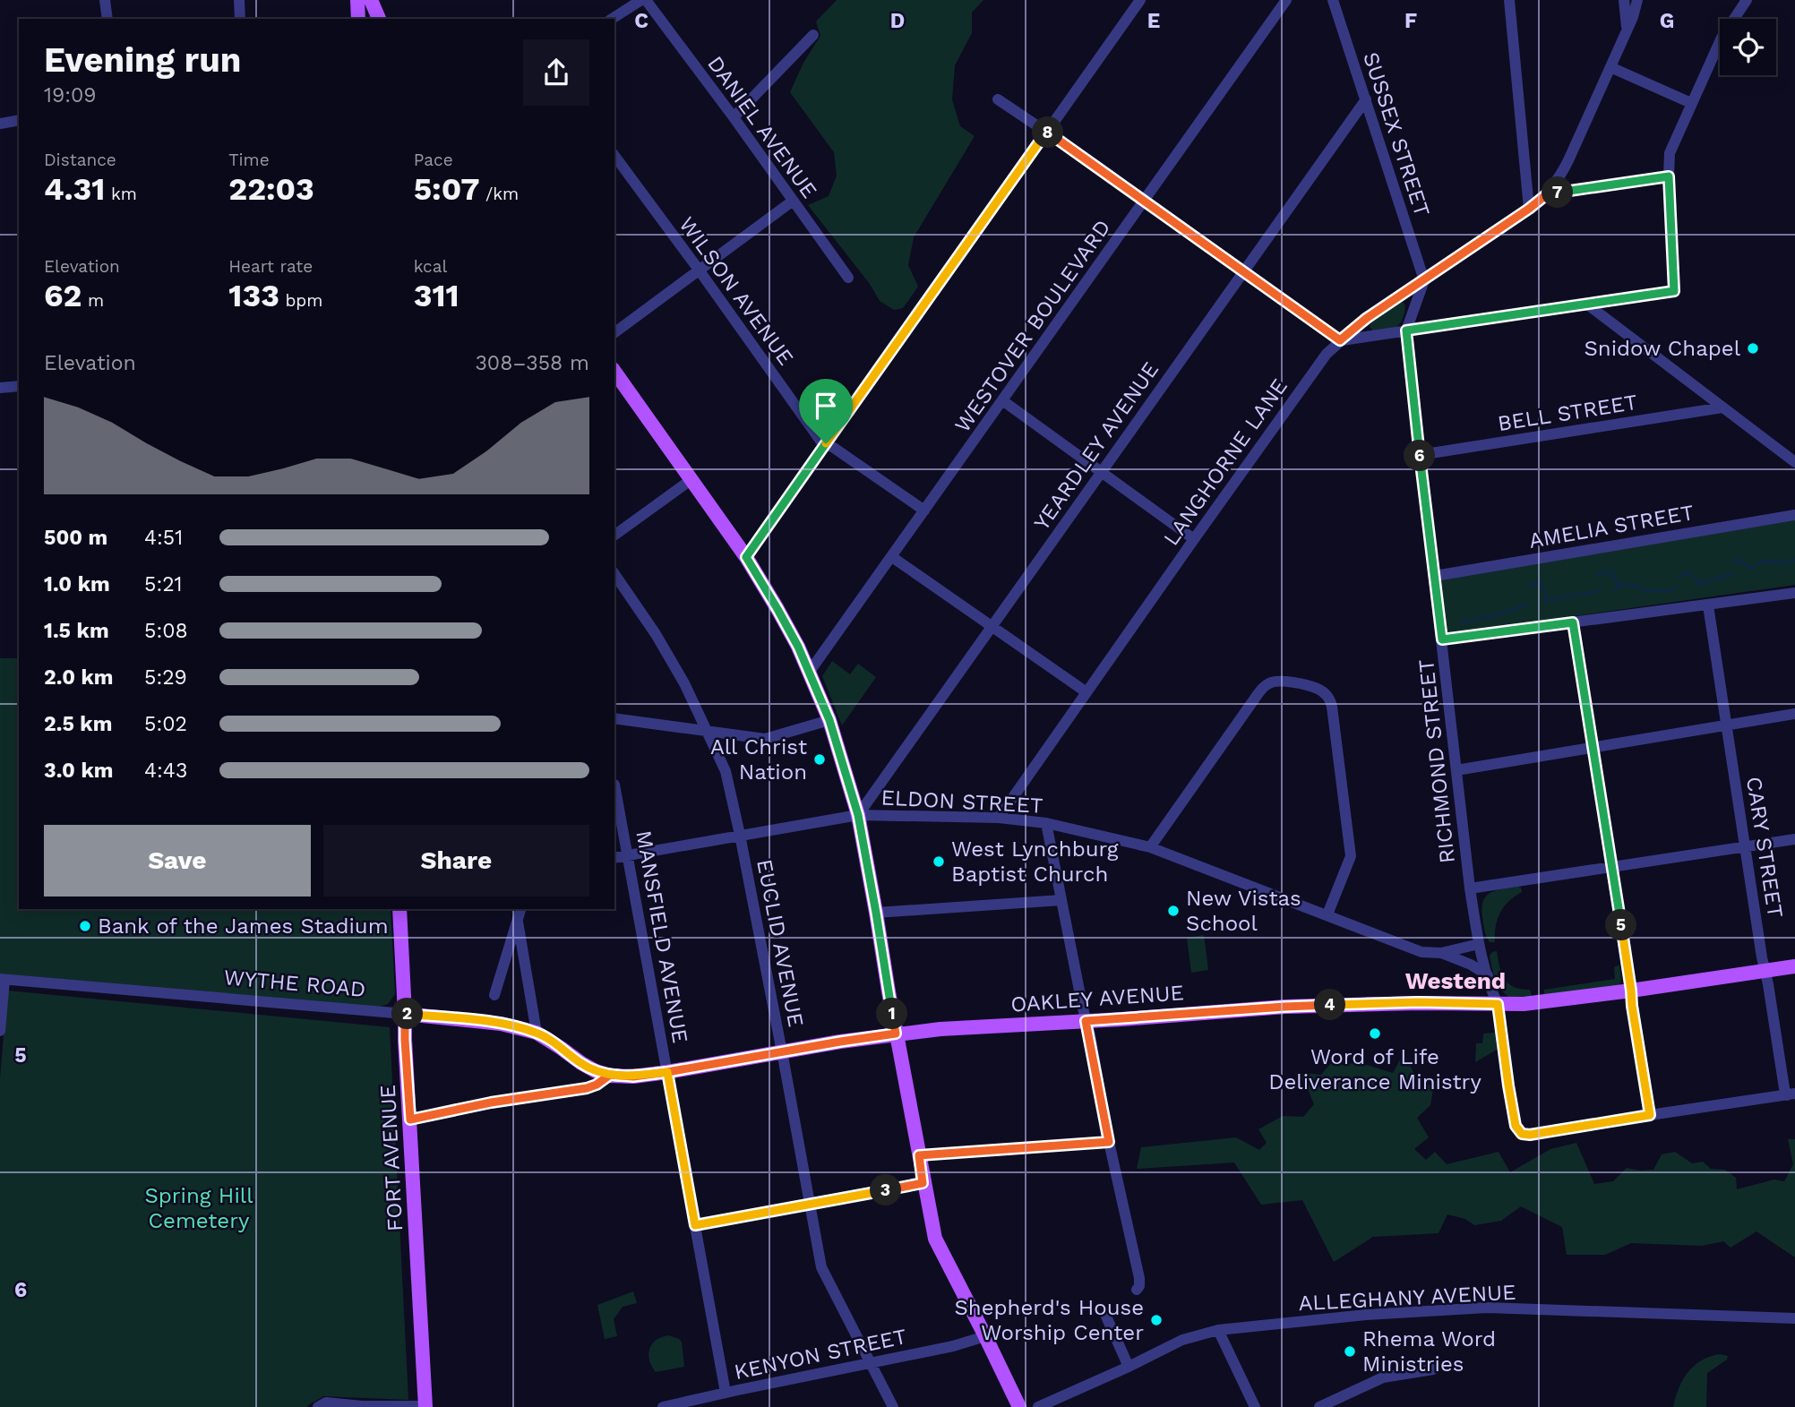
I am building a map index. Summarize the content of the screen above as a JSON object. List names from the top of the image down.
{
  "streets": {
    "main road": ["WYTHE ROAD", "OAKLEY AVENUE", "FORT AVENUE"],
    "street": [
      "DANIEL AVENUE",
      "SUSSEX STREET",
      "WILSON AVENUE",
      "WESTOVER BOULEVARD",
      "BELL STREET",
      "YEARDLEY AVENUE",
      "LANGHORNE LANE",
      "AMELIA STREET",
      "RICHMOND STREET",
      "ELDON STREET",
      "CARY STREET",
      "MANSFIELD AVENUE",
      "EUCLID AVENUE",
      "ALLEGHANY AVENUE",
      "KENYON STREET"
    ]
  },
  "crossings": [
    ["SUSSEX STREET", "YEARDLEY AVENUE"],
    ["SUSSEX STREET", "LANGHORNE LANE"],
    ["SUSSEX STREET", "RICHMOND STREET"],
    ["WILSON AVENUE", "WESTOVER BOULEVARD"],
    ["BELL STREET", "RICHMOND STREET"],
    ["YEARDLEY AVENUE", "ELDON STREET"],
    ["LANGHORNE LANE", "RICHMOND STREET"],
    ["LANGHORNE LANE", "ELDON STREET"],
    ["AMELIA STREET", "RICHMOND STREET"],
    ["RICHMOND STREET", "ELDON STREET"],
    ["RICHMOND STREET", "OAKLEY AVENUE"],
    ["ELDON STREET", "MANSFIELD AVENUE"],
    ["ELDON STREET", "EUCLID AVENUE"],
    ["CARY STREET", "OAKLEY AVENUE"],
    ["MANSFIELD AVENUE", "OAKLEY AVENUE"],
    ["MANSFIELD AVENUE", "KENYON STREET"],
    ["EUCLID AVENUE", "OAKLEY AVENUE"],
    ["EUCLID AVENUE", "KENYON STREET"],
    ["WYTHE ROAD", "OAKLEY AVENUE"],
    ["WYTHE ROAD", "FORT AVENUE"],
    ["OAKLEY AVENUE", "FORT AVENUE"]
  ],
  "districts": ["Westend"],
  "parks": ["Spring Hill Cemetery"],
  "places": [
    "Snidow Chapel",
    "All Christ Nation",
    "West Lynchburg Baptist Church",
    "New Vistas School",
    "Bank of the James Stadium",
    "Word of Life Deliverance Ministry",
    "Shepherd's House Worship Center",
    "Rhema Word Ministries"
  ],
  "page": {
    "heading": ["Evening run", "19:09"],
    "pins": [
      "8",
      "7",
      "6",
      "5",
      "4",
      "1",
      "2",
      "3"
    ],
    "stats": [
      ["Distance", "4.31 km"],
      ["Time", "22:03"],
      ["Pace", "5:07 /km"],
      ["Elevation", "62 m"],
      ["Heart rate", "133 bpm"],
      ["kcal", "311"]
    ],
    "chart": ["Elevation", "308–358 m"],
    "list": [
      {
        "name": "500 m",
        "note": "4:51"
      },
      {
        "name": "1.0 km",
        "note": "5:21"
      },
      {
        "name": "1.5 km",
        "note": "5:08"
      },
      {
        "name": "2.0 km",
        "note": "5:29"
      },
      {
        "name": "2.5 km",
        "note": "5:02"
      },
      {
        "name": "3.0 km",
        "note": "4:43"
      }
    ],
    "buttons": ["Save", "Share"]
  },
  "grid": {
    "columns": [
      "C",
      "D",
      "E",
      "F",
      "G"
    ],
    "rows": ["5", "6"]
  }
}
